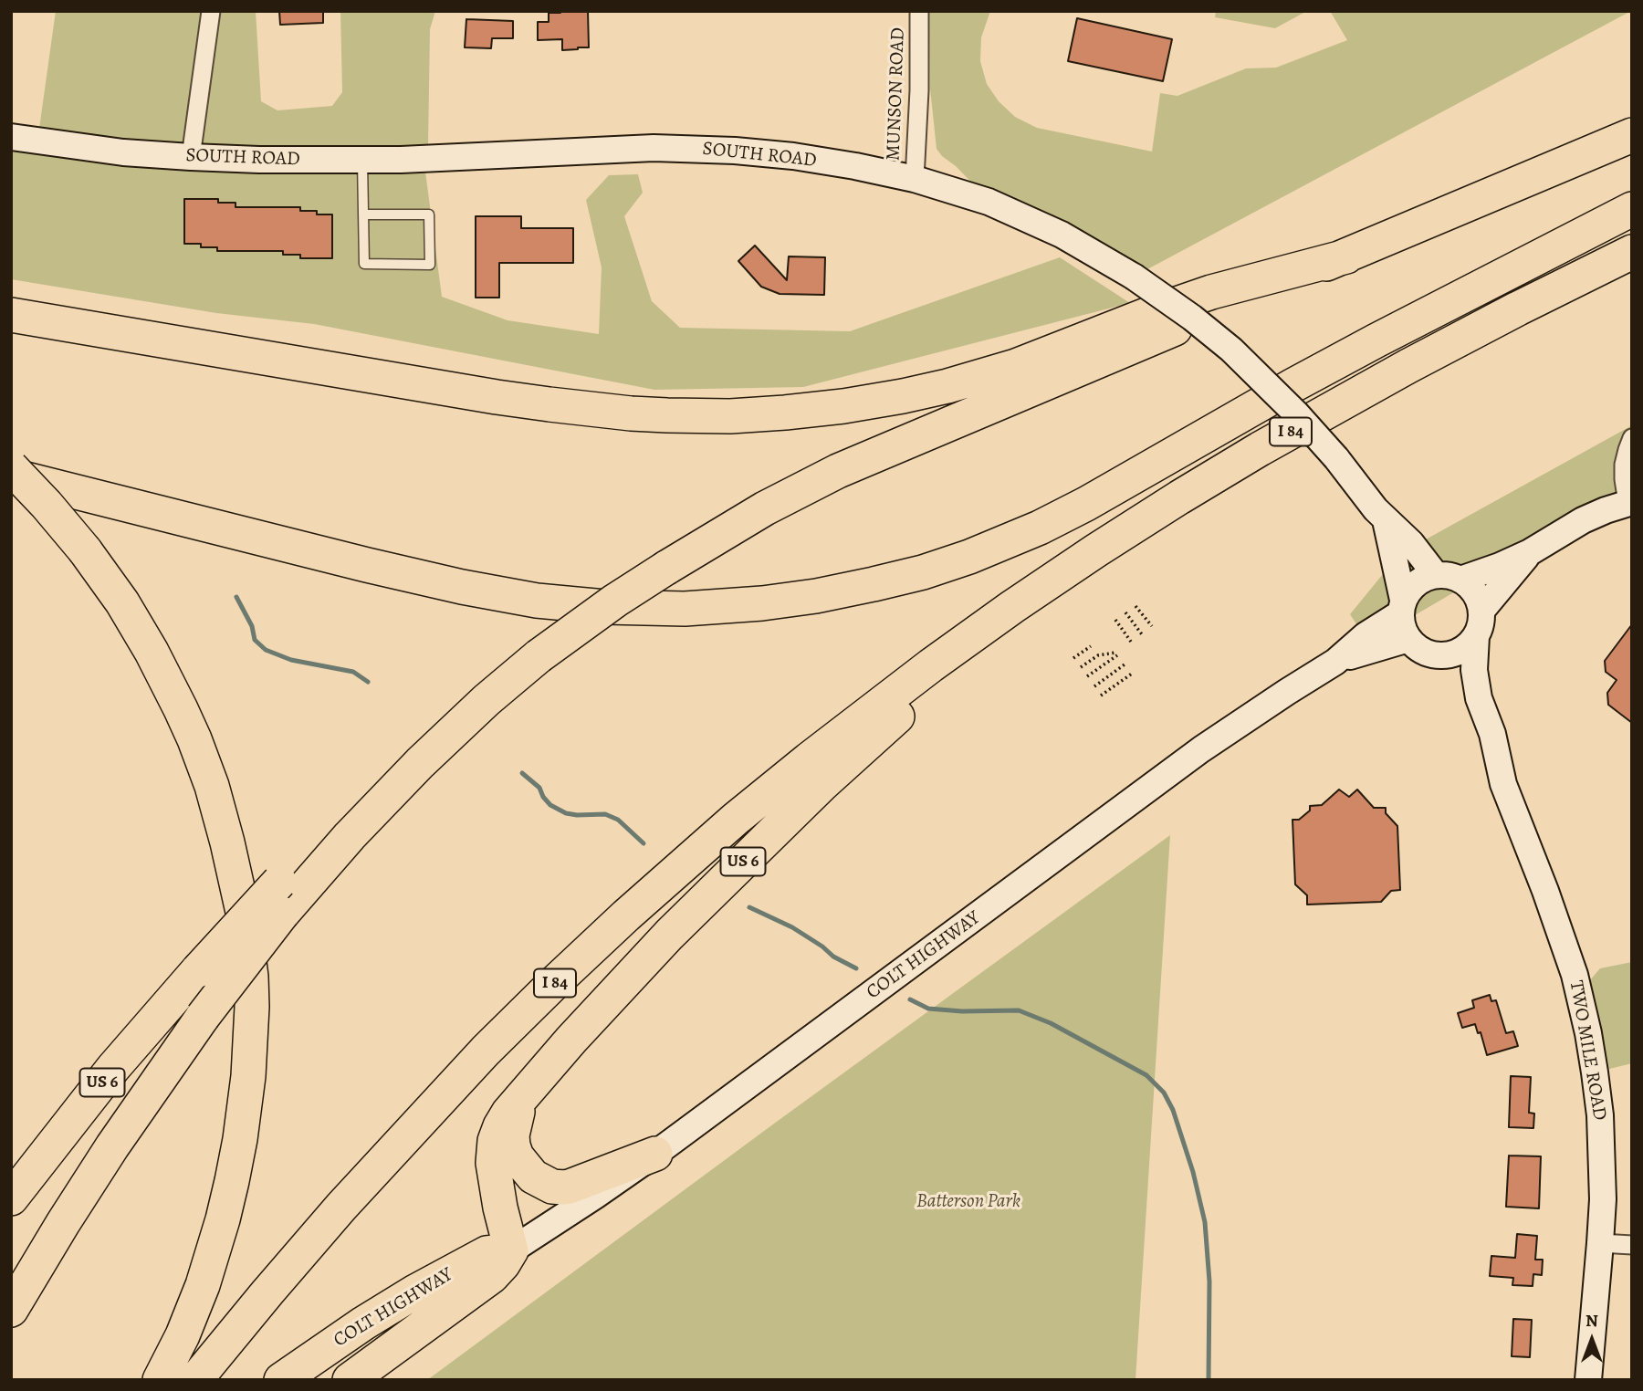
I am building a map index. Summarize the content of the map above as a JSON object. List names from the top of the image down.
{
  "streets": {
    "highway": ["I 84", "US 6", "COLT HIGHWAY"],
    "main road": ["SOUTH ROAD", "TWO MILE ROAD"],
    "street": ["MUNSON ROAD"]
  },
  "crossings": [
    ["MUNSON ROAD", "SOUTH ROAD"],
    ["SOUTH ROAD", "COLT HIGHWAY"],
    ["SOUTH ROAD", "TWO MILE ROAD"],
    ["I 84", "US 6"],
    ["US 6", "COLT HIGHWAY"],
    ["COLT HIGHWAY", "TWO MILE ROAD"]
  ],
  "parks": ["Batterson Park"],
  "north": "top"
}
